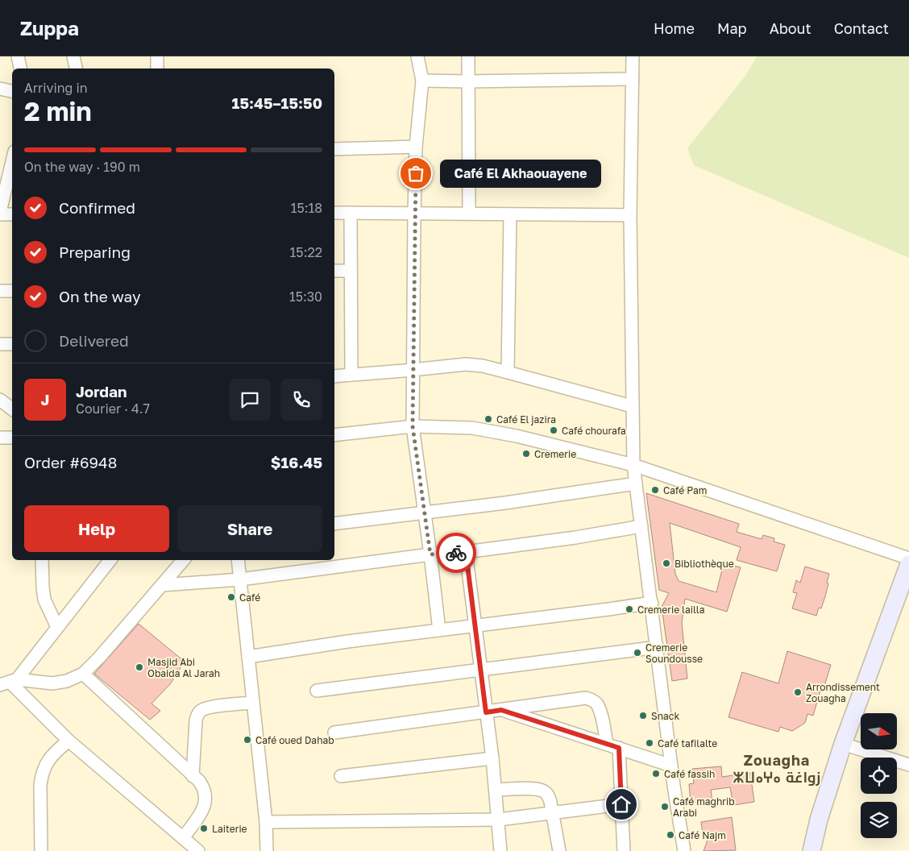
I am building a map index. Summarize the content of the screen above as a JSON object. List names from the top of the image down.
{
  "districts": ["Zouagha ⵣⵡⴰⵖⴰ زواغة"],
  "places": [
    "Café El Akhaouayene",
    "Café El jazira",
    "Café chourafa",
    "Cremerie",
    "Café Pam",
    "Bibliothèque",
    "Café",
    "Cremerie lailla",
    "Cremerie Soundousse",
    "Masjid Abi Obaida Al Jarah",
    "Arrondissement Zouagha",
    "Snack",
    "Café oued Dahab",
    "Café tafilalte",
    "Café fassih",
    "Café maghrib Arabi",
    "Laiterie",
    "Café Najm"
  ],
  "north": "right",
  "page": {
    "header": "Zuppa",
    "nav": [
      "Home",
      "Map",
      "About",
      "Contact"
    ],
    "heading": ["2 min", "Arriving in", "15:45–15:50"],
    "panel": [
      "Jordan",
      "Courier · 4.7",
      "Order #6948",
      "$16.45"
    ],
    "bar": "On the way · 190 m",
    "bubble": "Café El Akhaouayene",
    "list": [
      ["Confirmed", "15:18"],
      ["Preparing", "15:22"],
      ["On the way", "15:30"],
      "Delivered"
    ],
    "round": "J",
    "buttons": ["Help", "Share"]
  }
}
